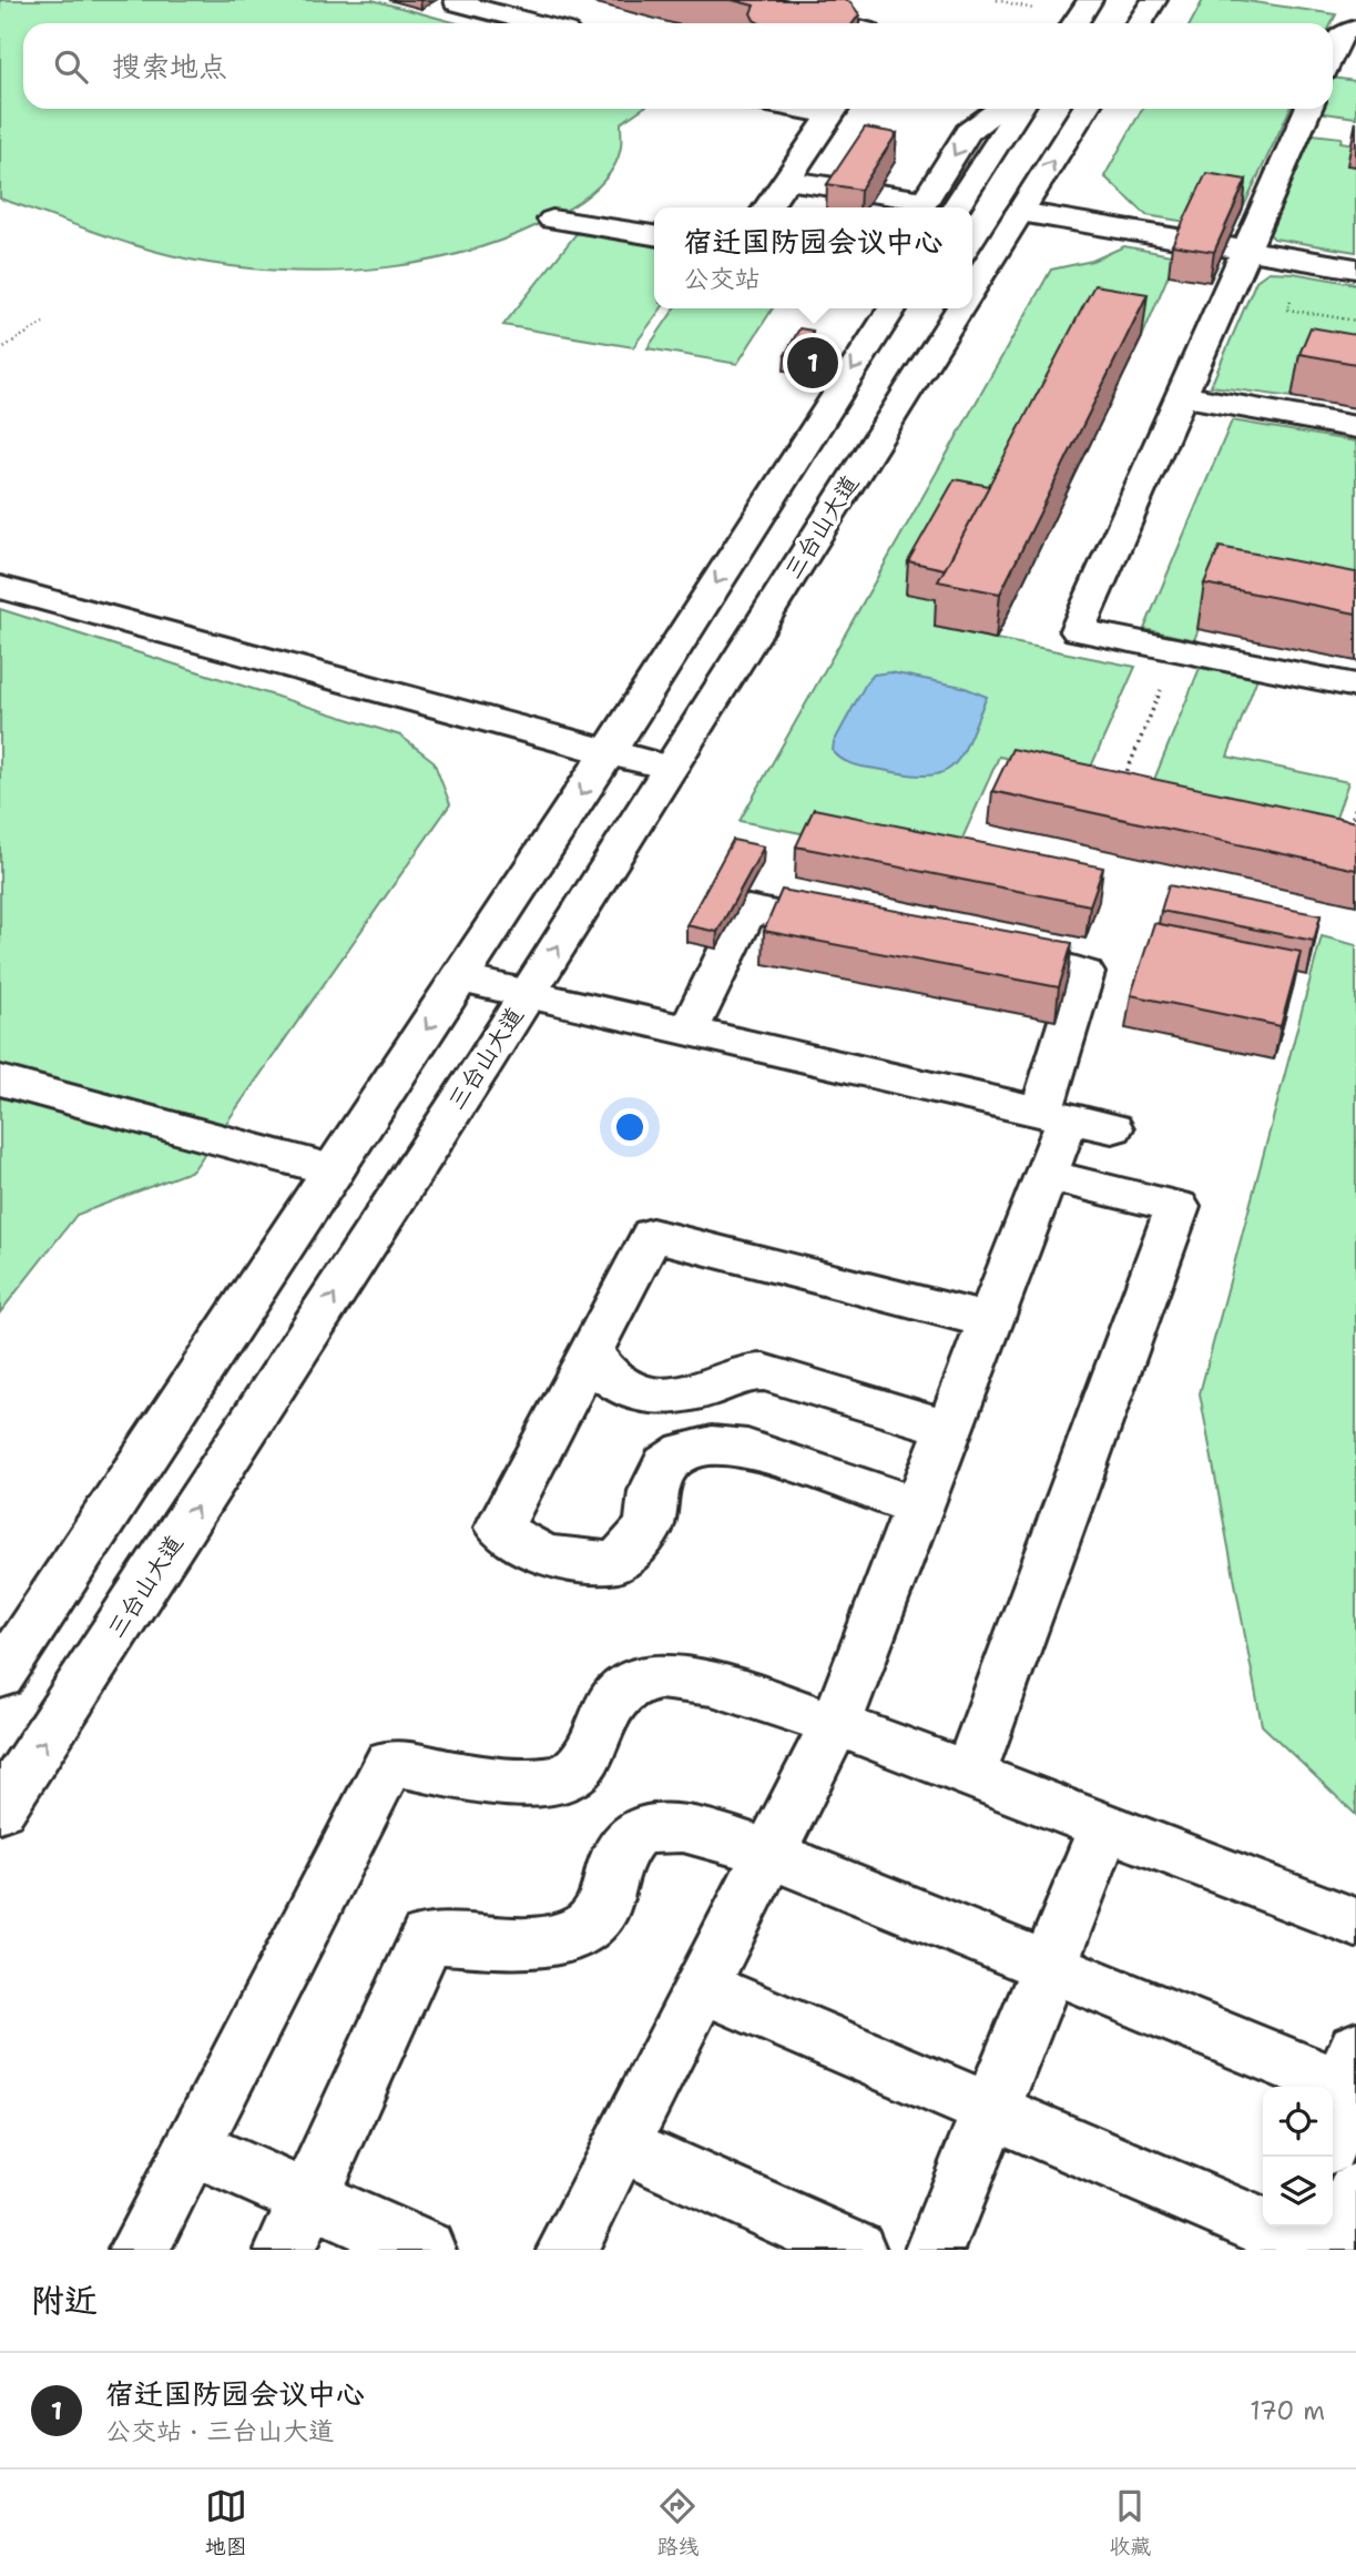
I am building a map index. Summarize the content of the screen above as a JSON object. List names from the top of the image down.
{
  "streets": {
    "main road": ["三台山大道"]
  },
  "page": {
    "search": "搜索地点",
    "popup": ["宿迁国防园会议中心", "公交站"],
    "pins": "1",
    "heading": "附近",
    "list": [
      {
        "mark": "1",
        "name": "宿迁国防园会议中心",
        "note": "公交站 · 三台山大道",
        "value": "170 m"
      }
    ],
    "nav": ["地图", "路线", "收藏"]
  }
}
